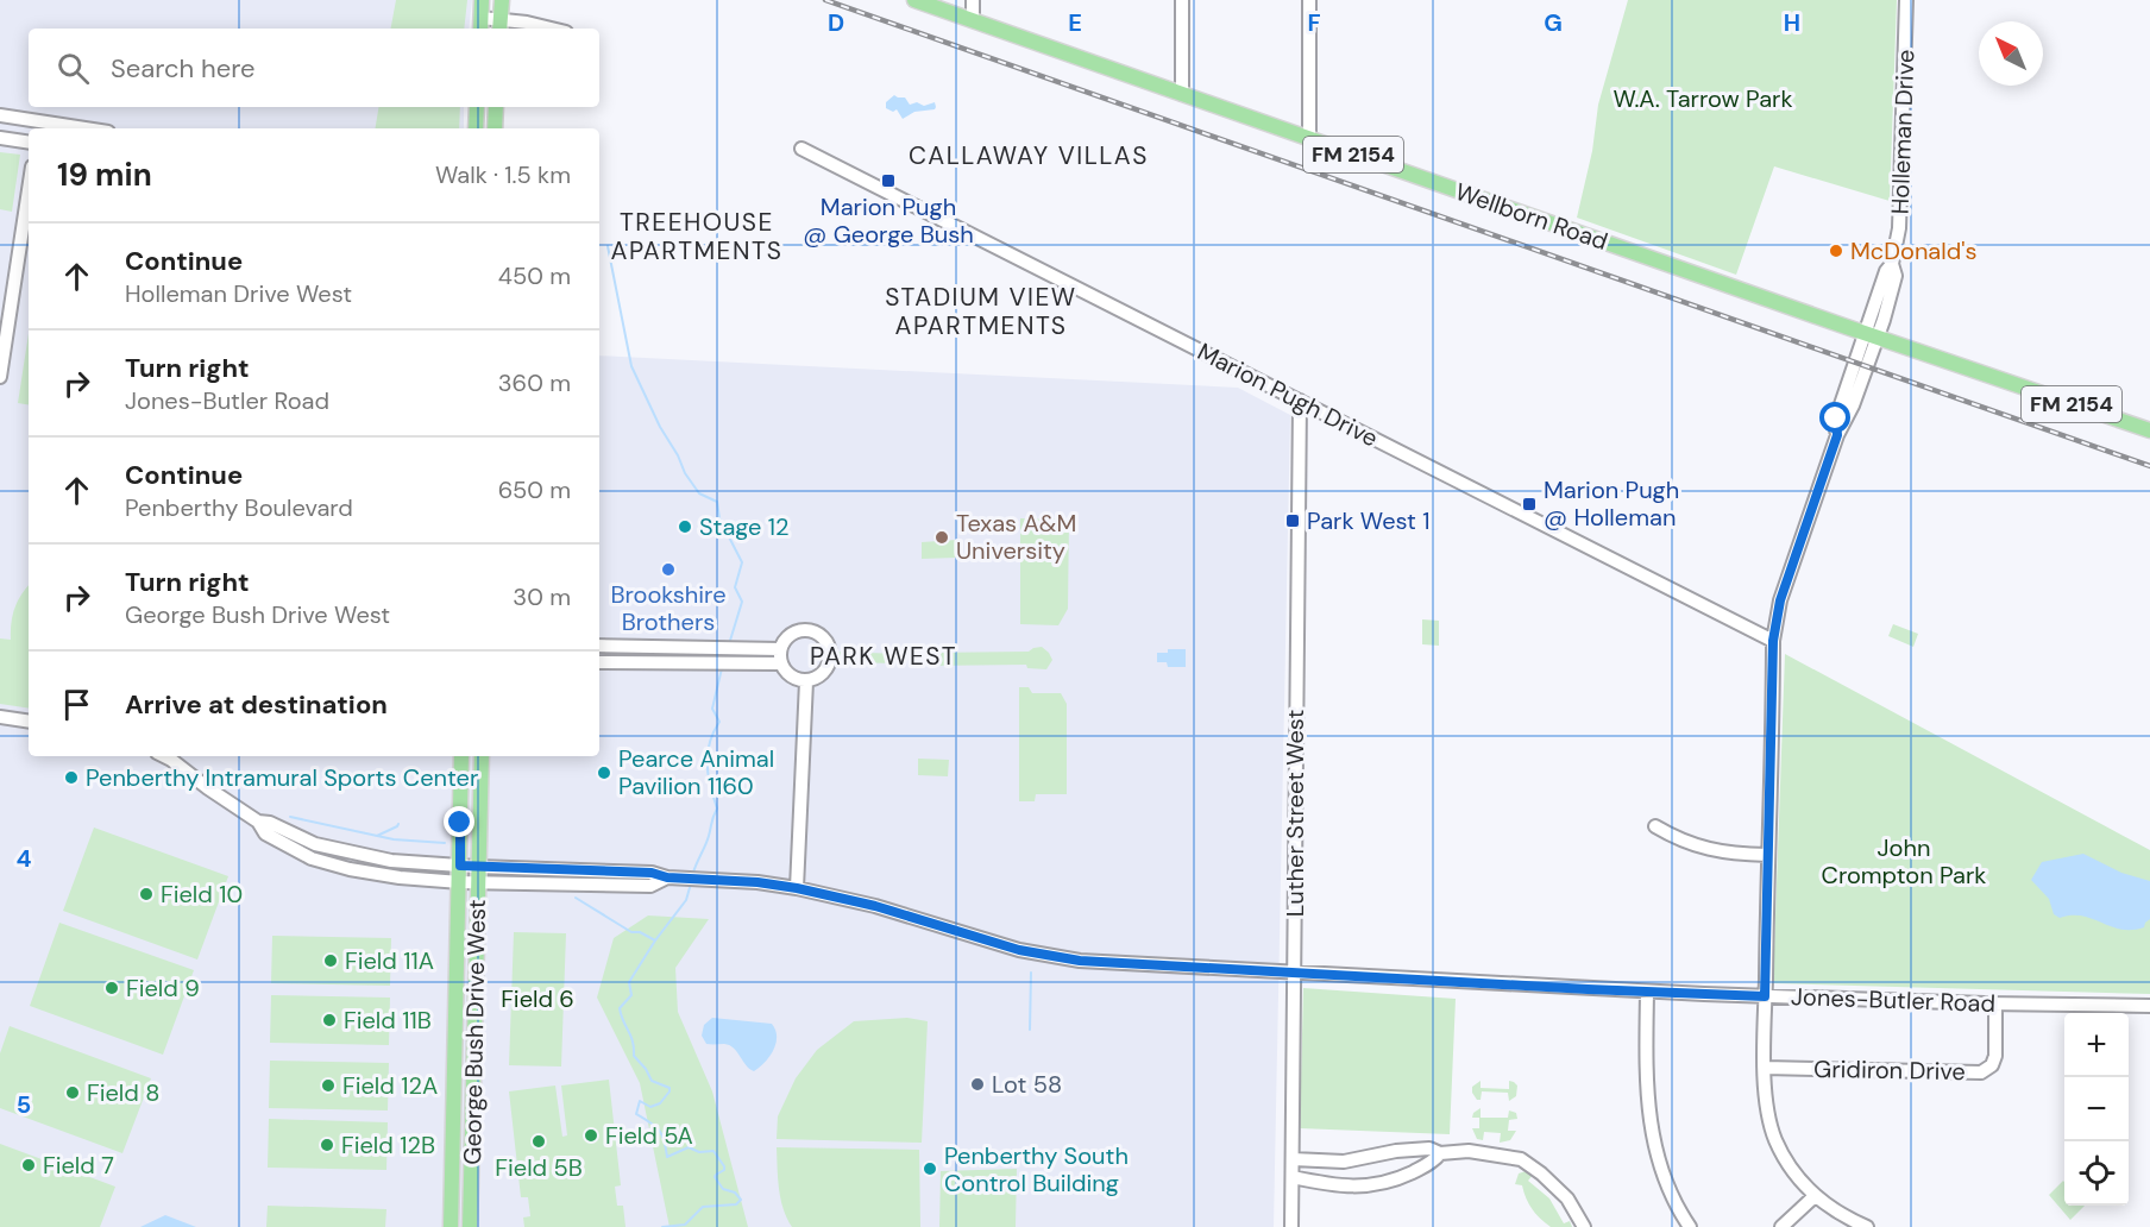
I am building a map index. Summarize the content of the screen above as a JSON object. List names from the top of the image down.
{
  "streets": {
    "main road": ["FM 2154", "Wellborn Road", "George Bush Drive West"],
    "street": [
      "Holleman Drive",
      "Marion Pugh Drive",
      "Luther Street West",
      "Jones-Butler Road",
      "Gridiron Drive"
    ]
  },
  "crossings": [
    ["Holleman Drive", "Wellborn Road"],
    ["Holleman Drive", "Marion Pugh Drive"],
    ["Holleman Drive", "Jones-Butler Road"],
    ["Holleman Drive", "Gridiron Drive"],
    ["Marion Pugh Drive", "Luther Street West"],
    ["Luther Street West", "Jones-Butler Road"],
    ["Jones-Butler Road", "George Bush Drive West"],
    ["Jones-Butler Road", "Gridiron Drive"]
  ],
  "districts": [
    "CALLAWAY VILLAS",
    "TREEHOUSE APARTMENTS",
    "STADIUM VIEW APARTMENTS",
    "PARK WEST"
  ],
  "parks": ["W.A. Tarrow Park", "John Crompton Park", "Field 6"],
  "places": {
    "transit": ["Marion Pugh @ George Bush", "Marion Pugh @ Holleman", "Park West 1"],
    "other": [
      "McDonald's",
      "Stage 12",
      "Texas A&M University",
      "Brookshire Brothers",
      "Pearce Animal Pavilion 1160",
      "Penberthy Intramural Sports Center",
      "Field 10",
      "Field 11A",
      "Field 9",
      "Field 11B",
      "Lot 58",
      "Field 12A",
      "Field 8",
      "Field 5A",
      "Field 5B",
      "Field 12B",
      "Field 7",
      "Penberthy South Control Building"
    ]
  },
  "north": "top left",
  "page": {
    "search": "Search here",
    "heading": ["19 min", "Walk · 1.5 km"],
    "list": [
      ["Continue", "Holleman Drive West", "450 m"],
      ["Turn right", "Jones-Butler Road", "360 m"],
      ["Continue", "Penberthy Boulevard", "650 m"],
      ["Turn right", "George Bush Drive West", "30 m"],
      "Arrive at destination"
    ],
    "map_buttons": ["+", "−"]
  },
  "grid": {
    "columns": [
      "D",
      "E",
      "F",
      "G",
      "H"
    ],
    "rows": ["4", "5"]
  }
}
